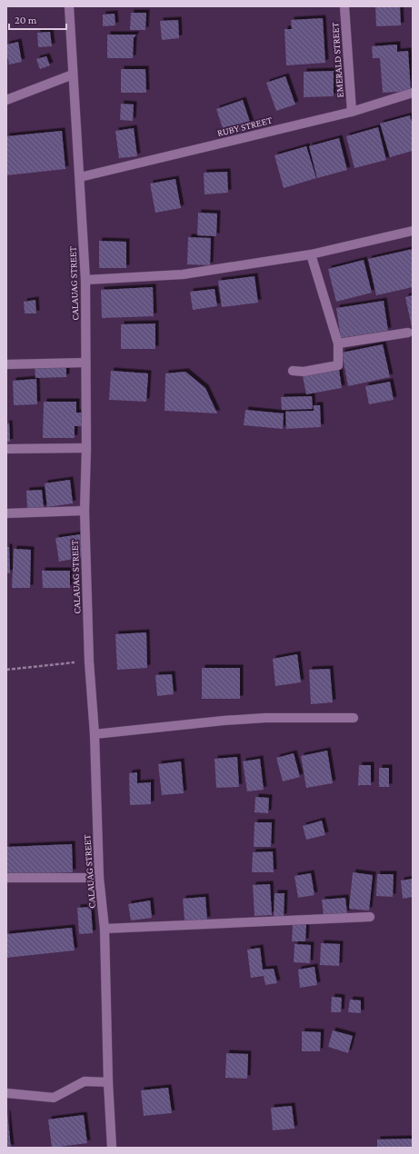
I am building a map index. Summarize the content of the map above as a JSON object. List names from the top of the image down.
{
  "streets": {
    "street": ["EMERALD STREET", "RUBY STREET", "CALAUAG STREET"]
  },
  "crossings": [
    ["EMERALD STREET", "RUBY STREET"],
    ["RUBY STREET", "CALAUAG STREET"]
  ],
  "scale_bar": "20 m"
}
